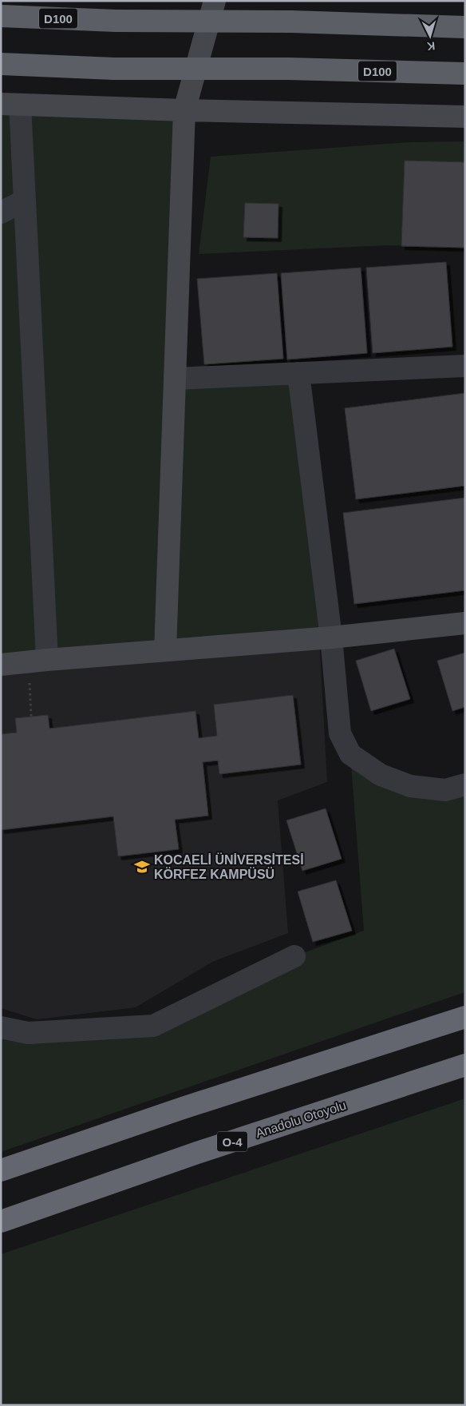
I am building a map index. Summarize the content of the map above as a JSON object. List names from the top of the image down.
{
  "streets": {
    "highway": ["D100", "Anadolu Otoyolu", "O-4"]
  },
  "places": {
    "school or university": ["KOCAELİ ÜNİVERSİTESİ KÖRFEZ KAMPÜSÜ"]
  },
  "north": "bottom"
}
